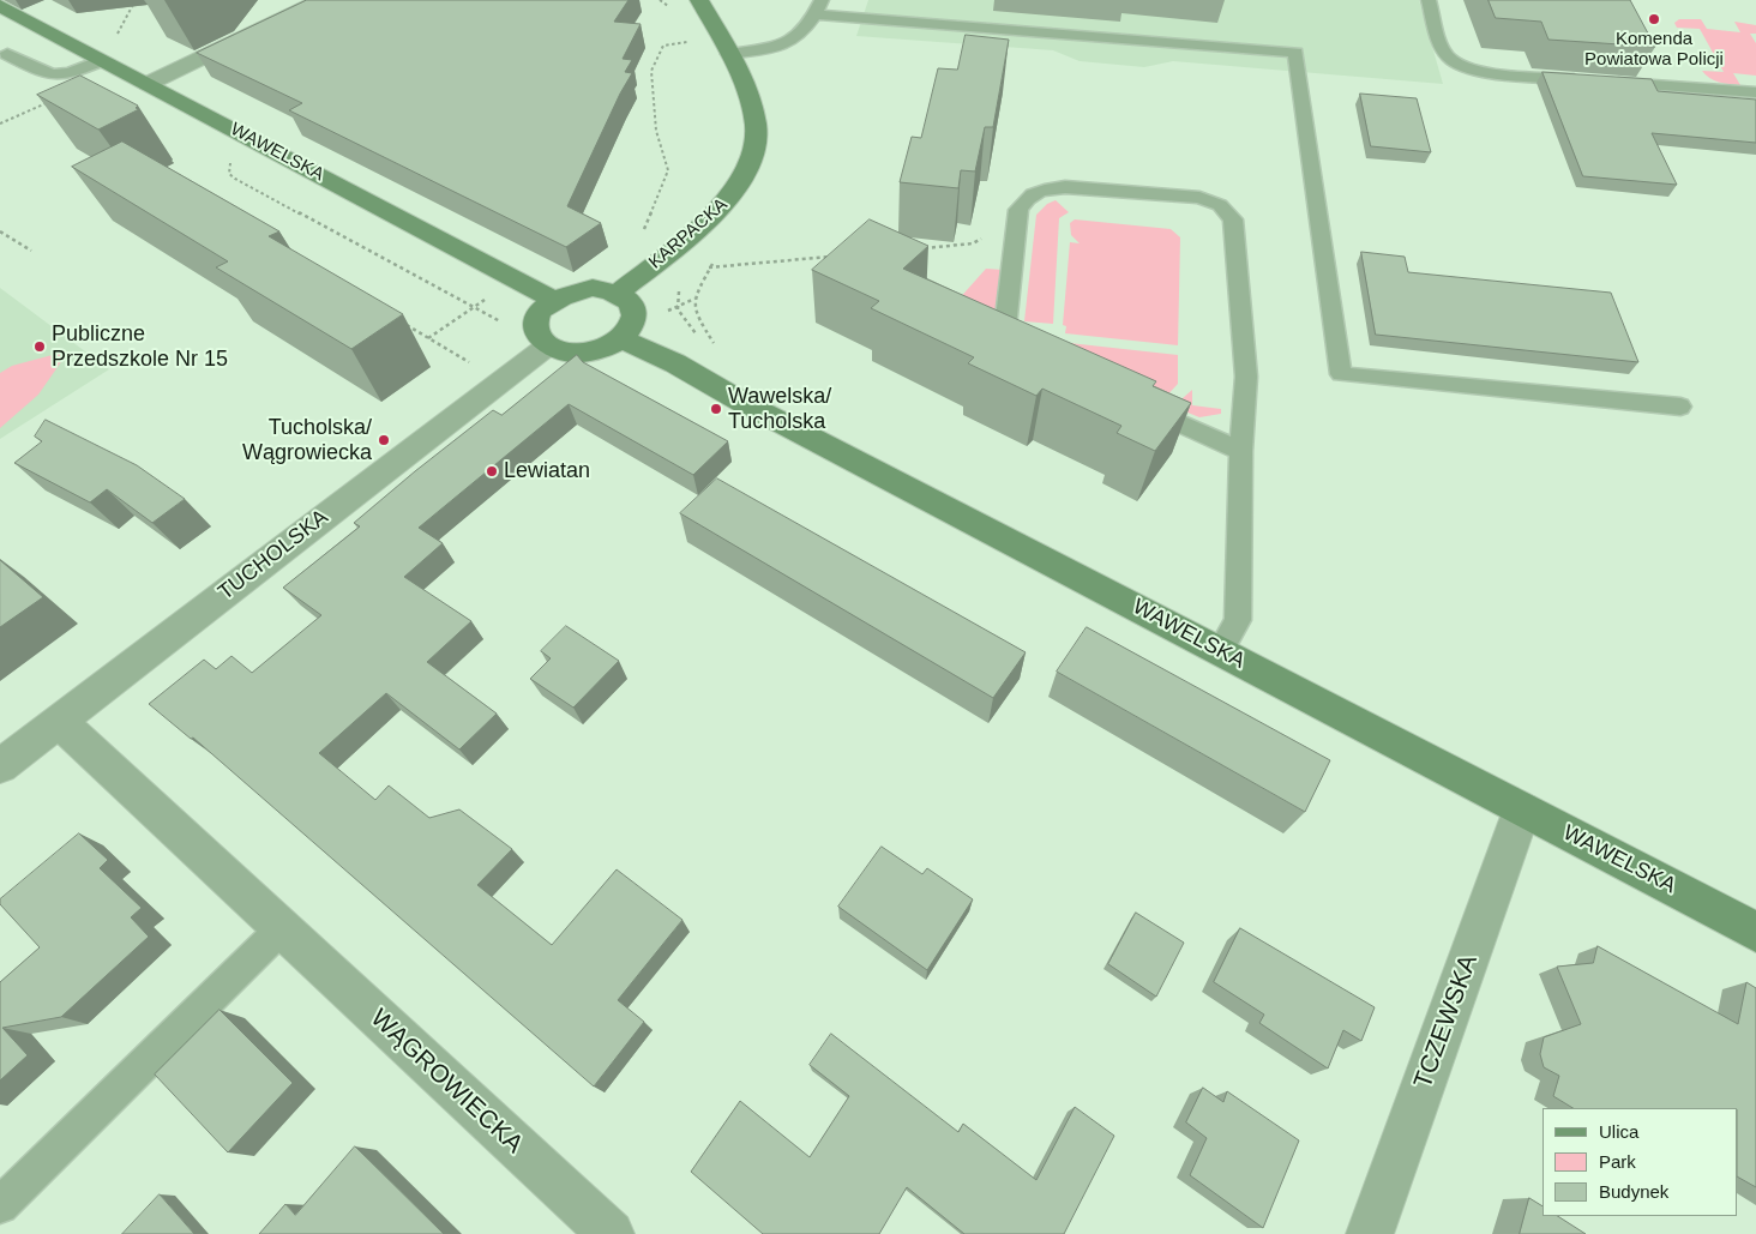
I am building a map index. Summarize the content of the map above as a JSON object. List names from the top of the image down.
{
  "streets": {
    "street": [
      "WAWELSKA",
      "KARPACKA",
      "TUCHOLSKA",
      "TCZEWSKA",
      "WĄGROWIECKA"
    ]
  },
  "crossings": [
    ["WAWELSKA", "KARPACKA"],
    ["WAWELSKA", "TUCHOLSKA"],
    ["WAWELSKA", "TCZEWSKA"],
    ["KARPACKA", "TUCHOLSKA"],
    ["TUCHOLSKA", "WĄGROWIECKA"]
  ],
  "places": [
    "Komenda Powiatowa Policji",
    "Publiczne Przedszkole Nr 15",
    "Wawelska/ Tucholska",
    "Tucholska/ Wągrowiecka",
    "Lewiatan"
  ],
  "legend": ["Ulica", "Park", "Budynek"]
}
